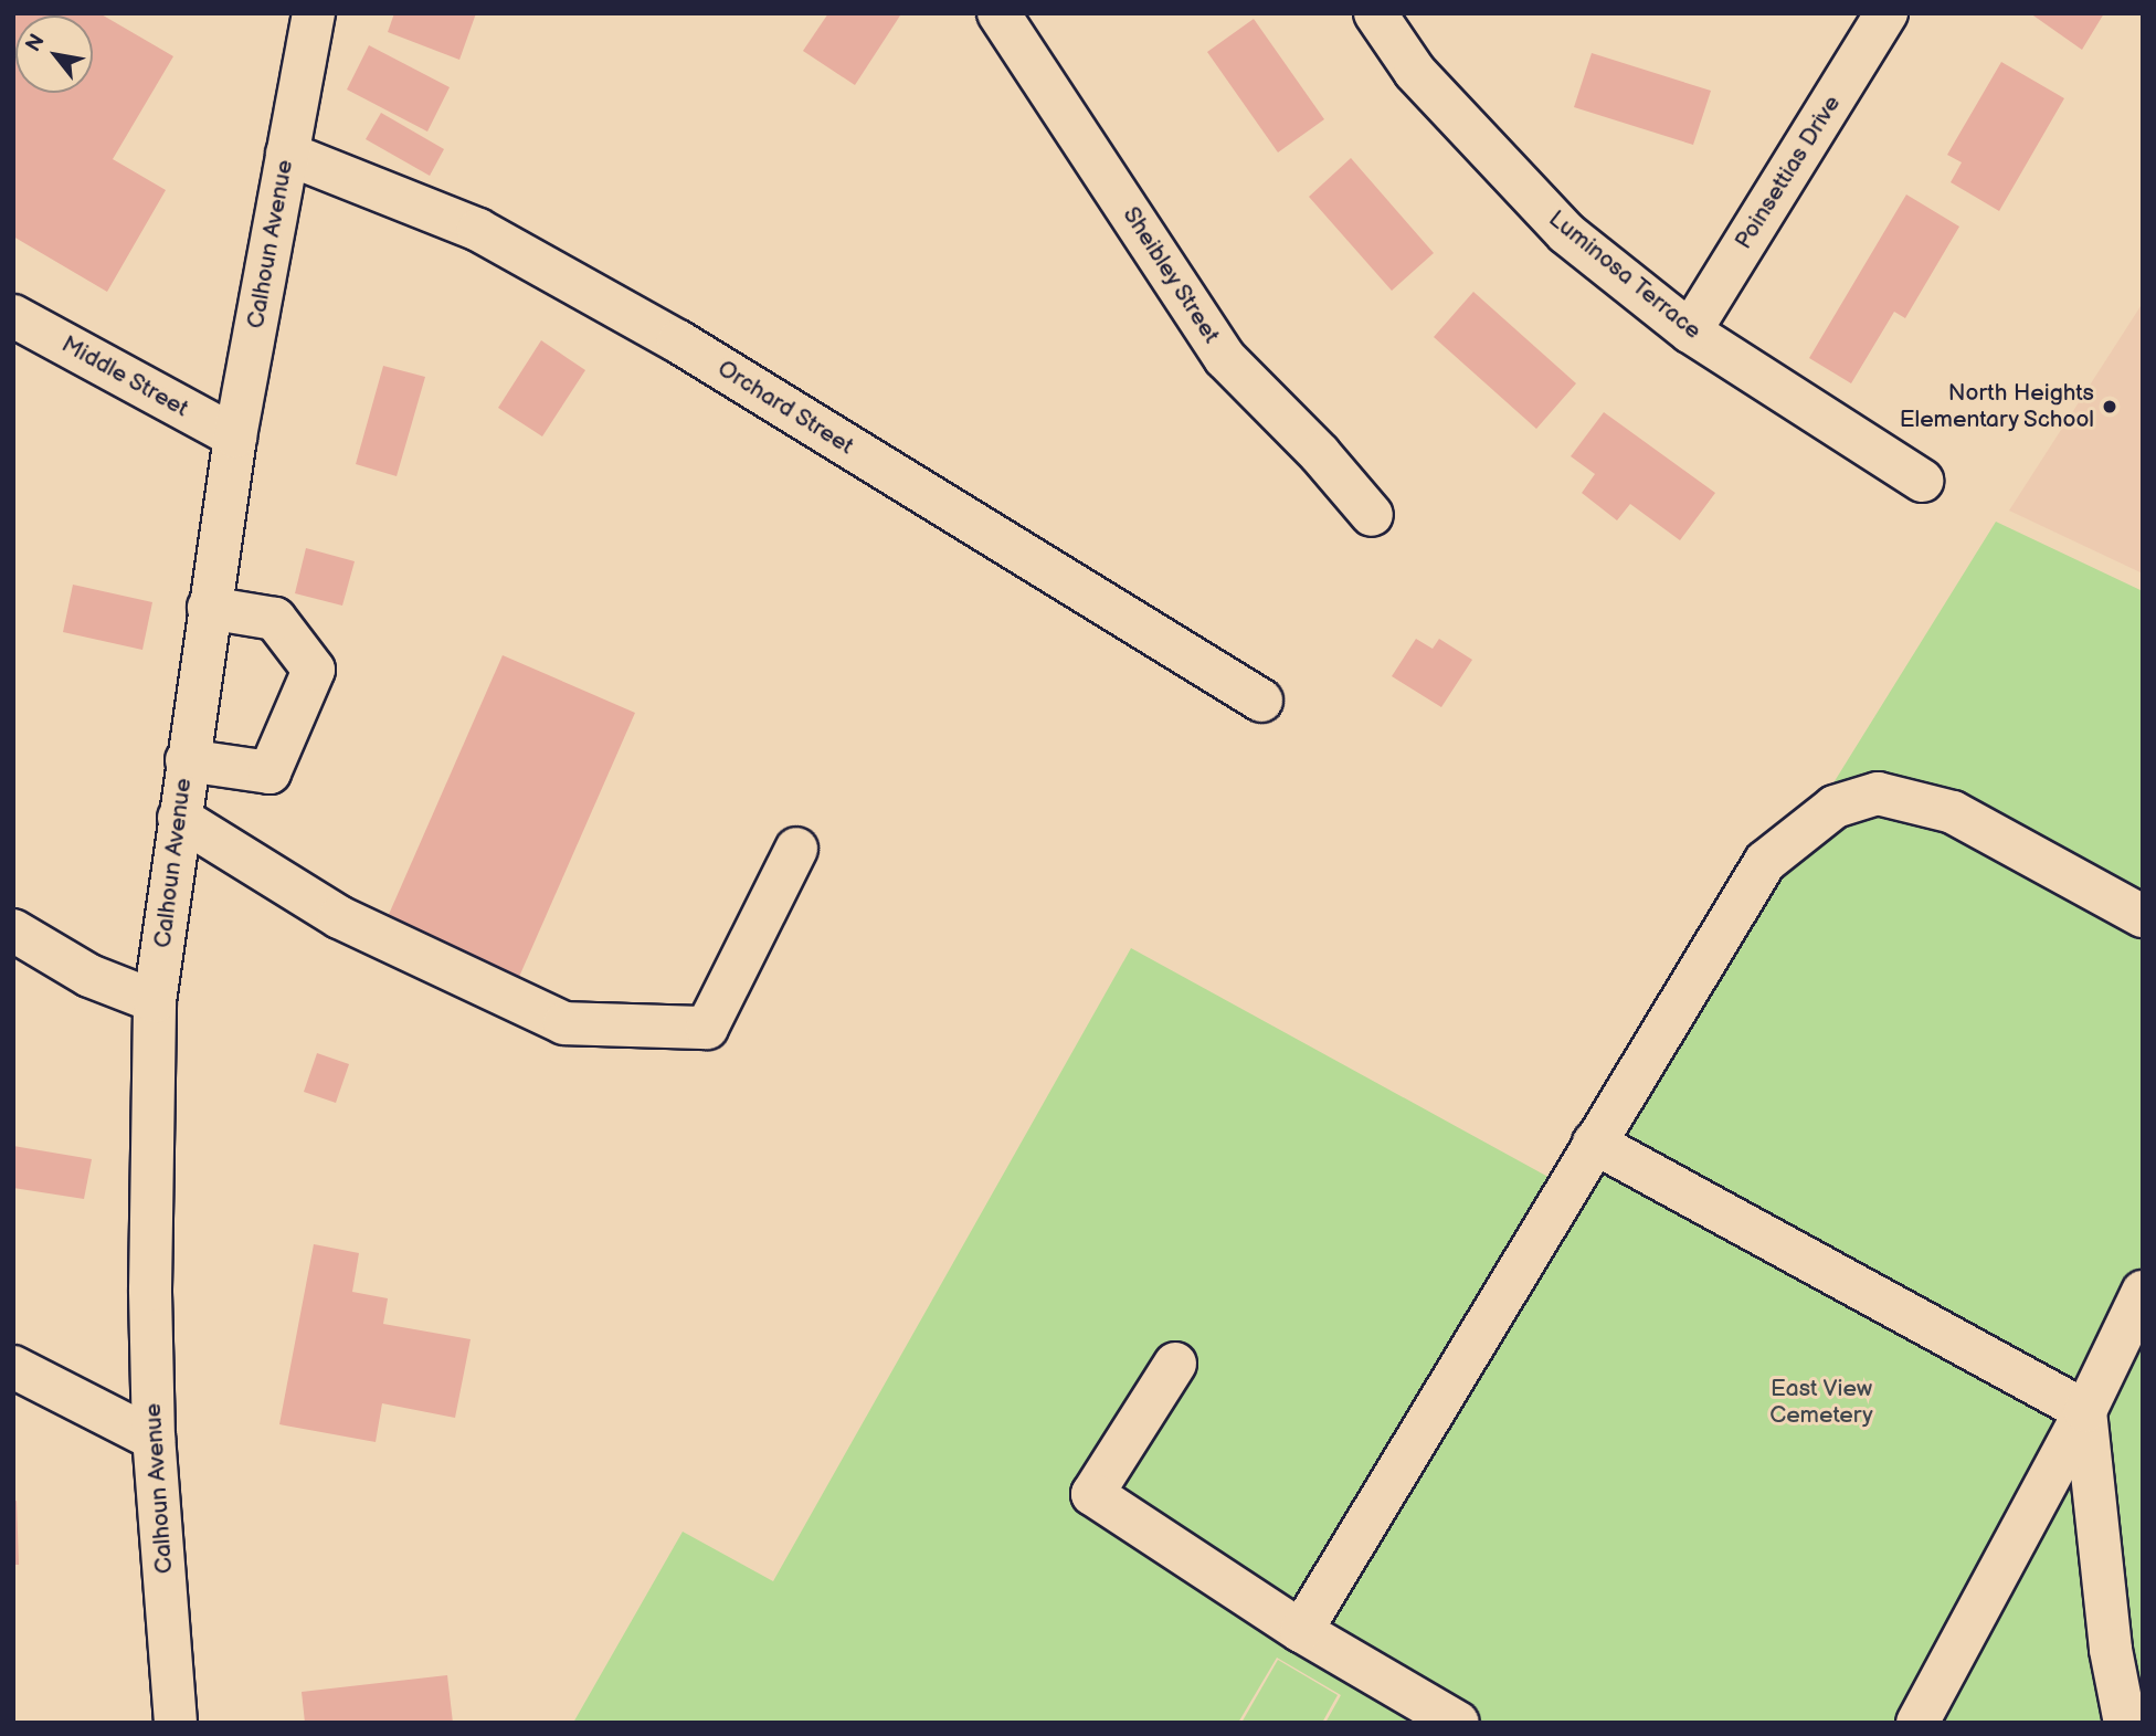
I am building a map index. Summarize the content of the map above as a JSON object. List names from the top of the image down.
{
  "streets": {
    "street": [
      "Poinsettias Drive",
      "Calhoun Avenue",
      "Sheibley Street",
      "Luminosa Terrace",
      "Middle Street",
      "Orchard Street"
    ]
  },
  "crossings": [
    ["Poinsettias Drive", "Luminosa Terrace"],
    ["Calhoun Avenue", "Middle Street"],
    ["Calhoun Avenue", "Orchard Street"]
  ],
  "parks": ["East View Cemetery"],
  "places": ["North Heights Elementary School"],
  "north": "top left"
}
